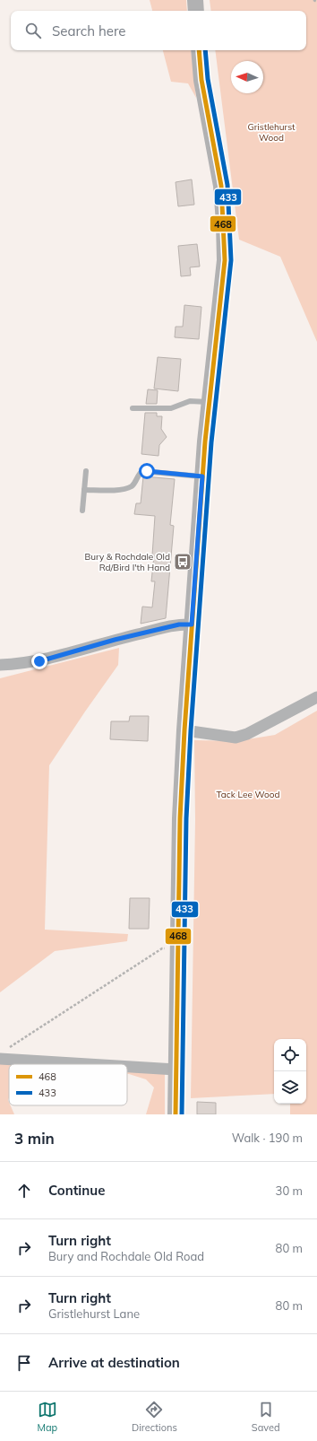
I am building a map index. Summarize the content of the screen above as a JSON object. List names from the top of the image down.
{
  "parks": ["Gristlehurst Wood", "Tack Lee Wood"],
  "places": {
    "bus stop": ["Bury & Rochdale Old Rd/Bird I'th Hand"]
  },
  "lines": ["transit line 468", "transit line 433"],
  "legend": ["468", "433"],
  "north": "left",
  "page": {
    "search": "Search here",
    "heading": ["3 min", "Walk · 190 m"],
    "list": [
      ["Continue", "30 m"],
      ["Turn right", "Bury and Rochdale Old Road", "80 m"],
      ["Turn right", "Gristlehurst Lane", "80 m"],
      "Arrive at destination"
    ],
    "nav": ["Map", "Directions", "Saved"]
  }
}
